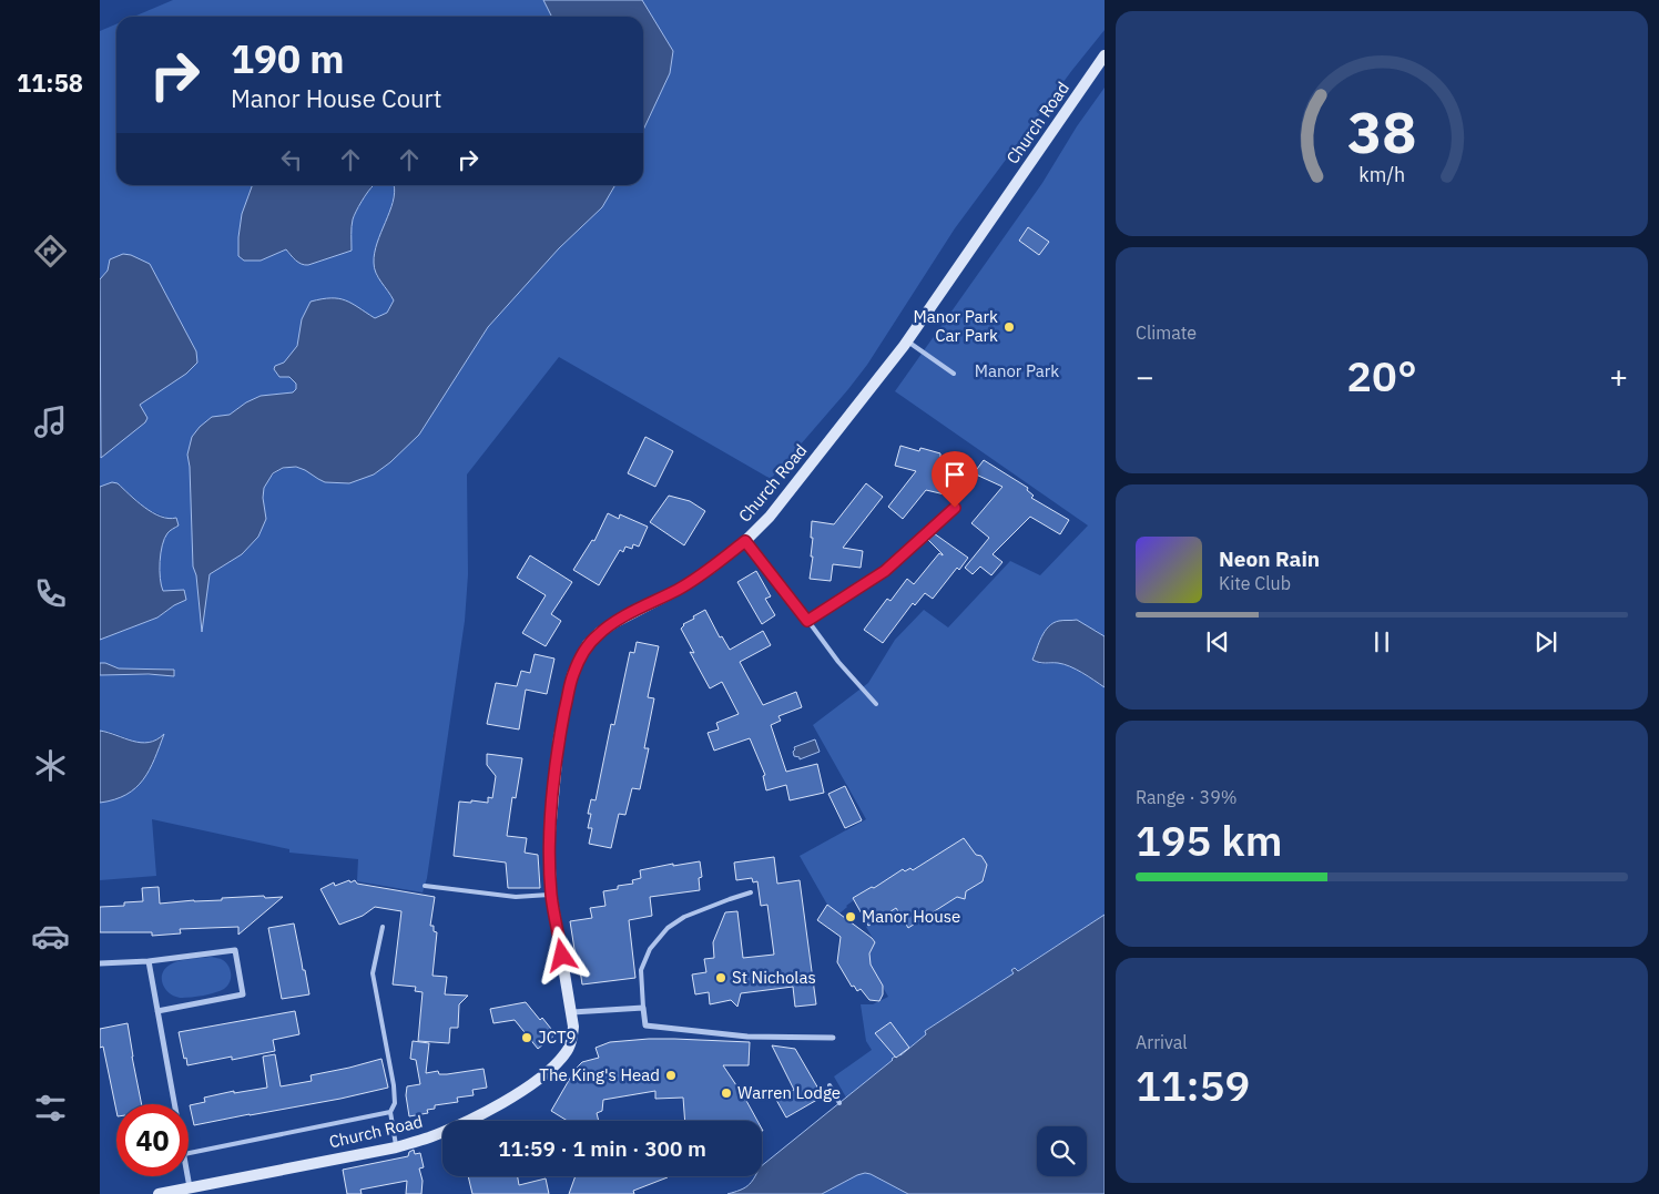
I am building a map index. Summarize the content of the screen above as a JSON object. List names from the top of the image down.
{
  "streets": {
    "street": ["Church Road"]
  },
  "parks": ["Manor Park"],
  "places": [
    "Manor Park Car Park",
    "Manor House",
    "St Nicholas",
    "JCT9",
    "The King's Head",
    "Warren Lodge"
  ],
  "page": {
    "tabs": "11:58",
    "turn": ["190 m", "Manor House Court"],
    "tile": [
      "Climate",
      ["Range · 39%", "195 km"],
      ["Arrival", "11:59"]
    ],
    "heat": ["−", "20°", "+"],
    "song": ["Neon Rain", "Kite Club"],
    "limit": "40",
    "trip": "11:59 · 1 min · 300 m",
    "gauge": ["38", "km/h"]
  }
}
